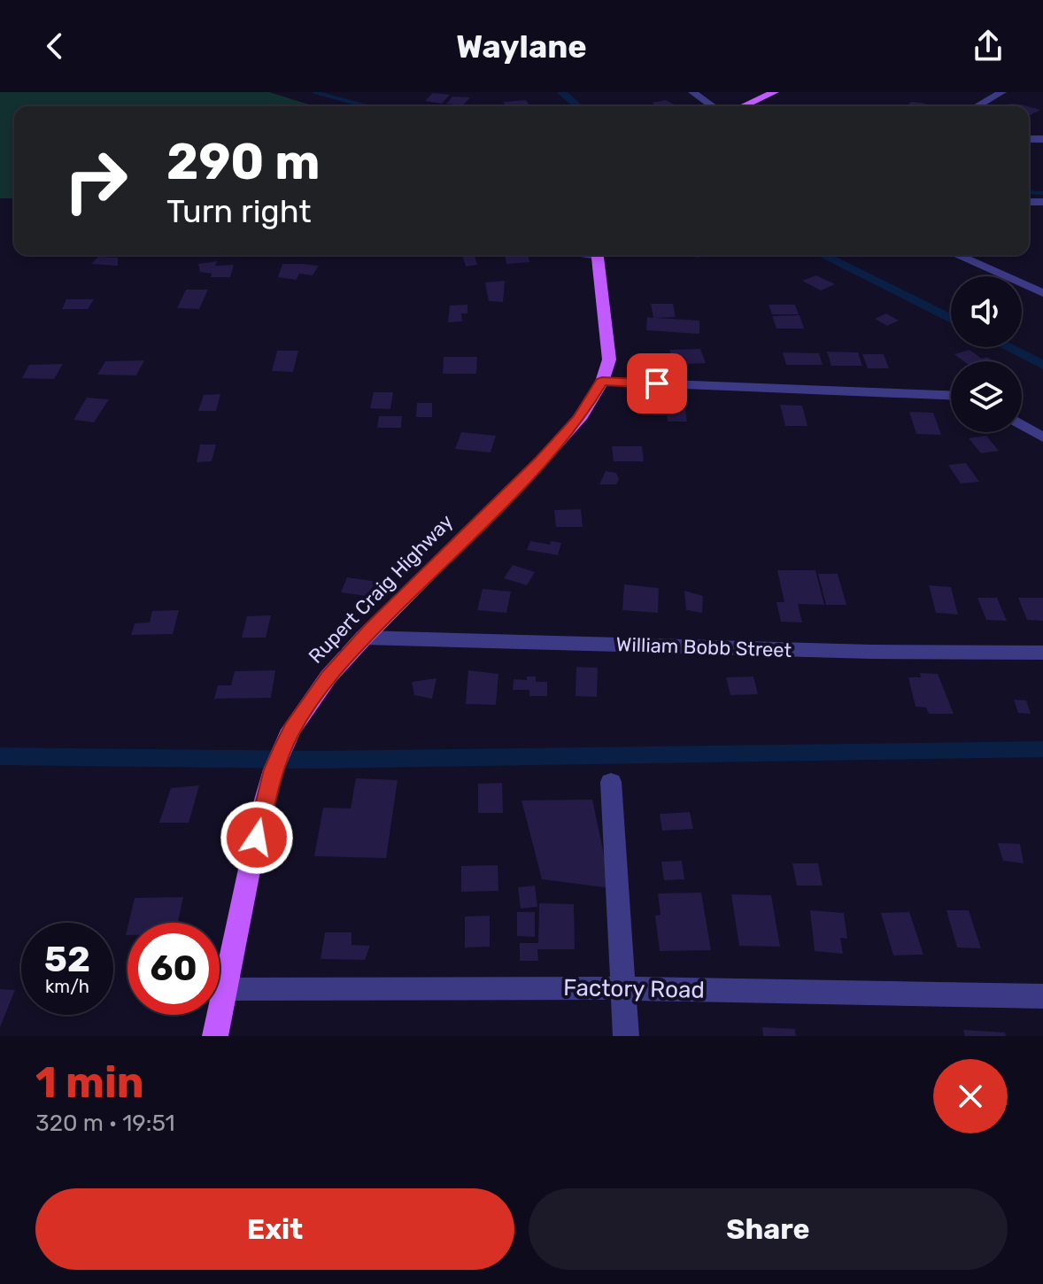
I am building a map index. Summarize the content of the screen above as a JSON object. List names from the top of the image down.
{
  "streets": {
    "main road": ["Rupert Craig Highway"],
    "street": ["William Bobb Street", "Factory Road"]
  },
  "crossings": [
    ["Rupert Craig Highway", "William Bobb Street"],
    ["Rupert Craig Highway", "Factory Road"]
  ],
  "page": {
    "header": "Waylane",
    "turn": ["290 m", "Turn right"],
    "speed": "52 km/h",
    "limit": "60",
    "heading": ["1 min", "320 m · 19:51"],
    "buttons": ["Exit", "Share"]
  }
}
